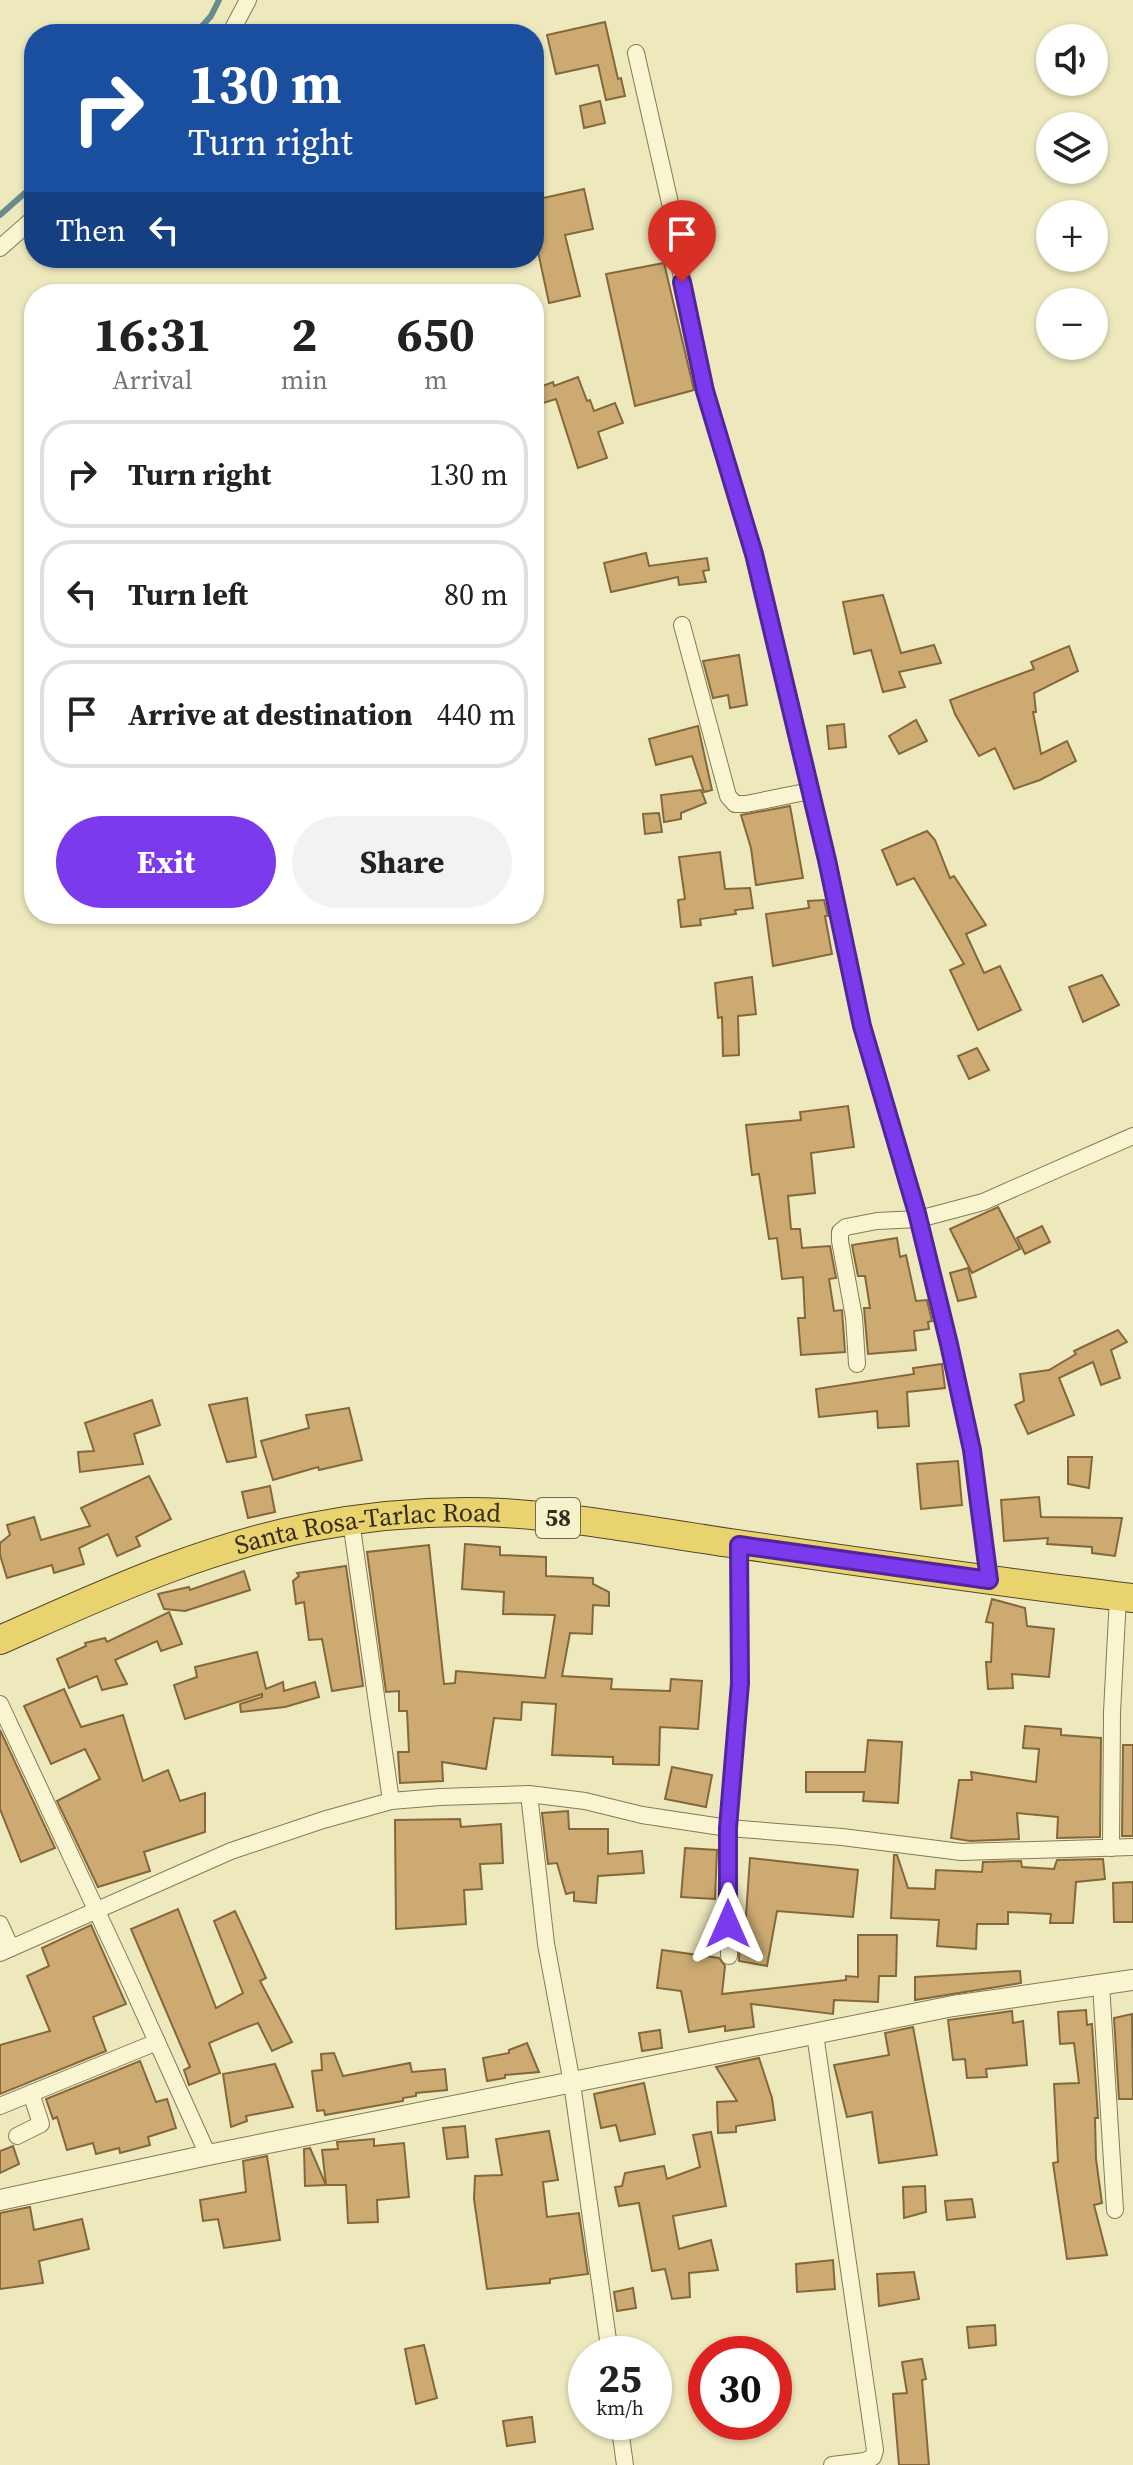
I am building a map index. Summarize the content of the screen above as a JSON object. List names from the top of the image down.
{
  "streets": {
    "highway": ["58", "Santa Rosa-Tarlac Road"]
  },
  "page": {
    "map_buttons": ["+", "−"],
    "turn": ["130 m", "Turn right"],
    "then": "Then",
    "eta": [
      "16:31",
      "Arrival",
      "2",
      "min",
      "650",
      "m"
    ],
    "list": [
      {
        "name": "Turn right",
        "value": "130 m"
      },
      {
        "name": "Turn left",
        "value": "80 m"
      },
      {
        "name": "Arrive at destination",
        "value": "440 m"
      }
    ],
    "buttons": ["Exit", "Share"],
    "speed": "25 km/h",
    "limit": "30"
  }
}
